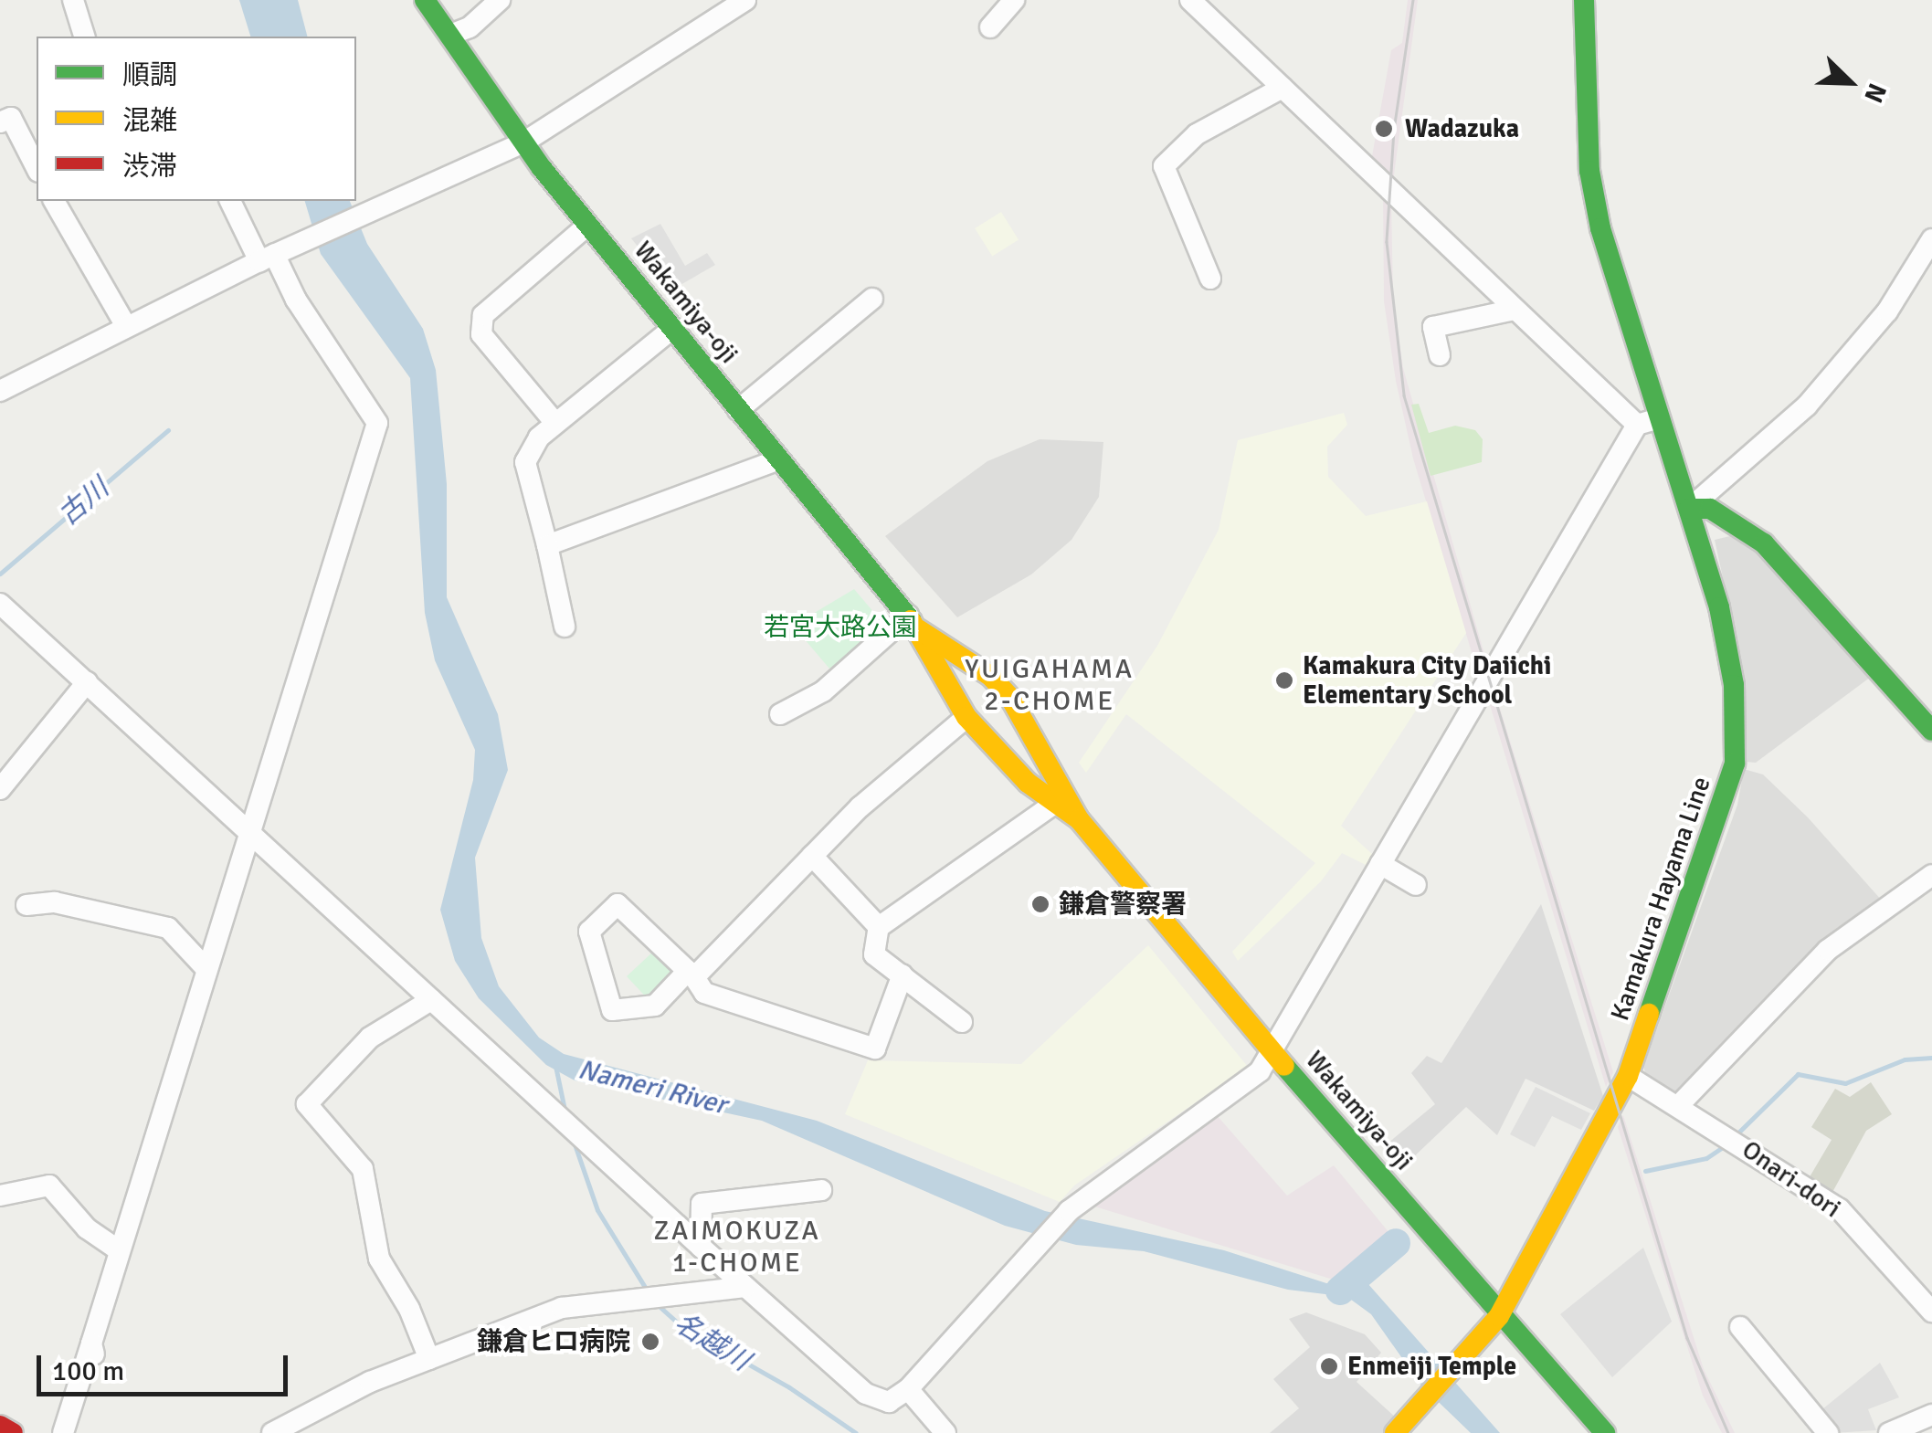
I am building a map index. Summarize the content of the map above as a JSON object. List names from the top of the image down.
{
  "streets": {
    "main road": ["Wakamiya-oji", "Kamakura Hayama Line"],
    "street": ["Onari-dori"]
  },
  "crossings": [
    ["Wakamiya-oji", "Kamakura Hayama Line"],
    ["Kamakura Hayama Line", "Onari-dori"]
  ],
  "districts": ["YUIGAHAMA 2-CHOME", "ZAIMOKUZA 1-CHOME"],
  "water": ["古川", "Nameri River", "名越川"],
  "parks": ["若宮大路公園"],
  "places": [
    "Wadazuka",
    "Kamakura City Daiichi Elementary School",
    "鎌倉警察署",
    "鎌倉ヒロ病院",
    "Enmeiji Temple"
  ],
  "legend": ["順調", "混雑", "渋滞"],
  "scale_bar": "100 m",
  "north": "bottom right"
}
